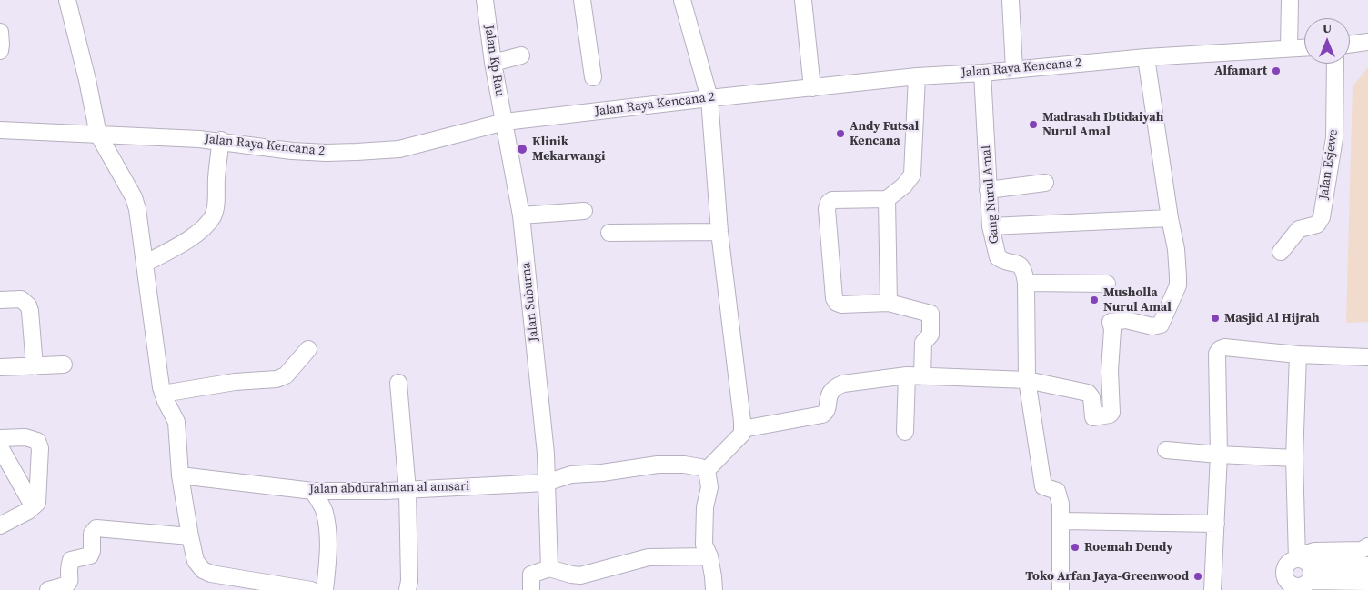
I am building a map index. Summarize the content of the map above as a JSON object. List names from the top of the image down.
{
  "streets": {
    "street": [
      "Jalan Kp Rau",
      "Jalan Raya Kencana 2",
      "Jalan Esjewe",
      "Gang Nurul Amal",
      "Jalan Suburna",
      "Jalan abdurahman al amsari"
    ]
  },
  "crossings": [
    ["Jalan Kp Rau", "Jalan Raya Kencana 2"],
    ["Jalan Kp Rau", "Jalan Suburna"],
    ["Jalan Raya Kencana 2", "Gang Nurul Amal"],
    ["Jalan Raya Kencana 2", "Jalan Suburna"],
    ["Jalan Suburna", "Jalan abdurahman al amsari"]
  ],
  "places": [
    "Alfamart",
    "Madrasah Ibtidaiyah Nurul Amal",
    "Andy Futsal Kencana",
    "Klinik Mekarwangi",
    "Musholla Nurul Amal",
    "Masjid Al Hijrah",
    "Roemah Dendy",
    "Toko Arfan Jaya-Greenwood"
  ],
  "north": "top"
}
